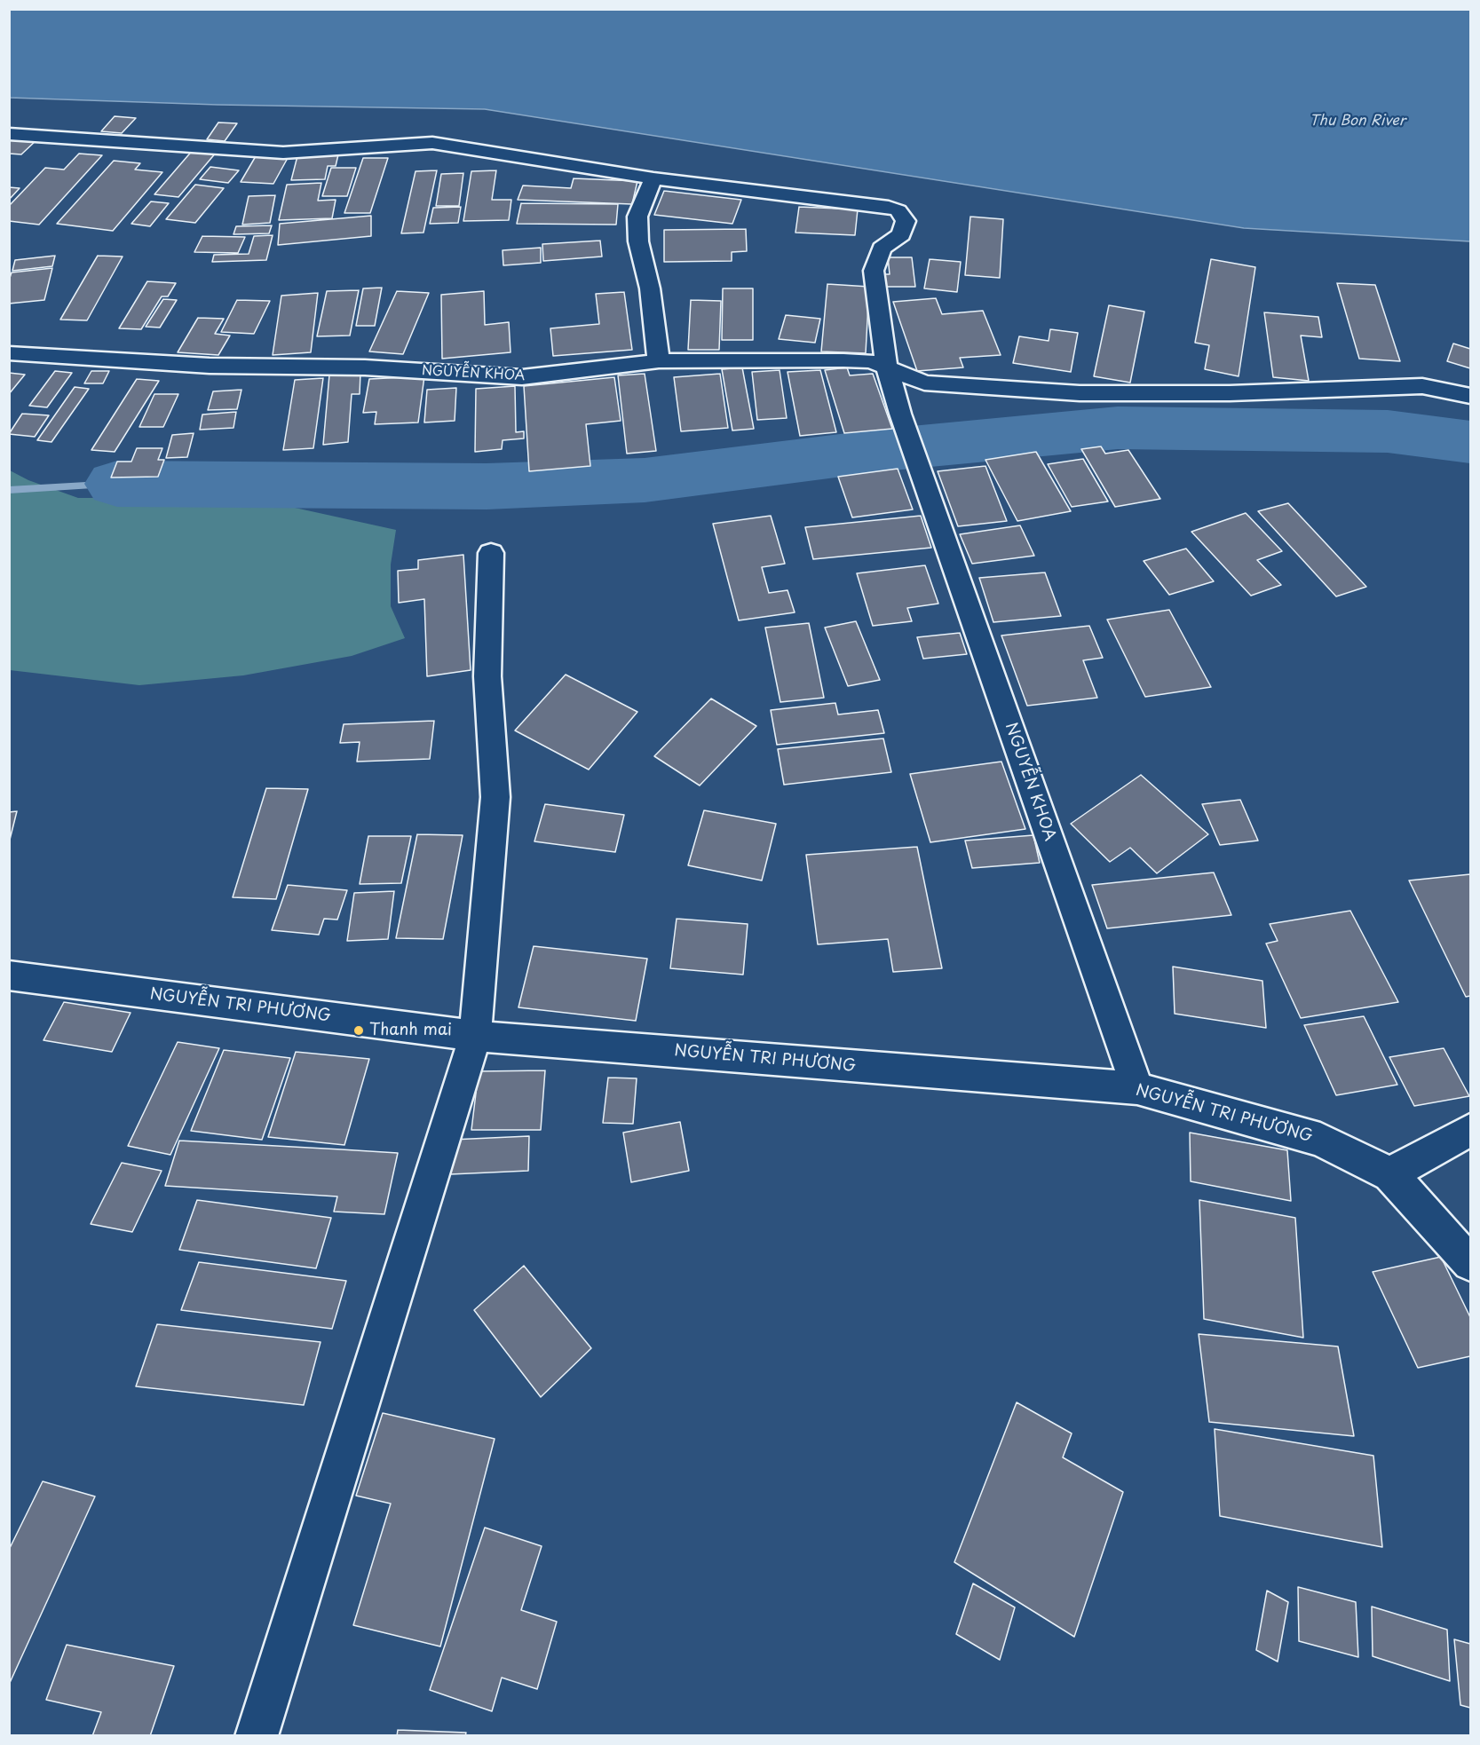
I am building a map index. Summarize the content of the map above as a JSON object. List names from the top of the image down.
{
  "streets": {
    "street": ["NGUYỄN KHOA", "NGUYỄN TRI PHƯƠNG"]
  },
  "crossings": [
    ["NGUYỄN KHOA", "NGUYỄN TRI PHƯƠNG"]
  ],
  "water": ["Thu Bon River"],
  "places": ["Thanh mai"]
}
